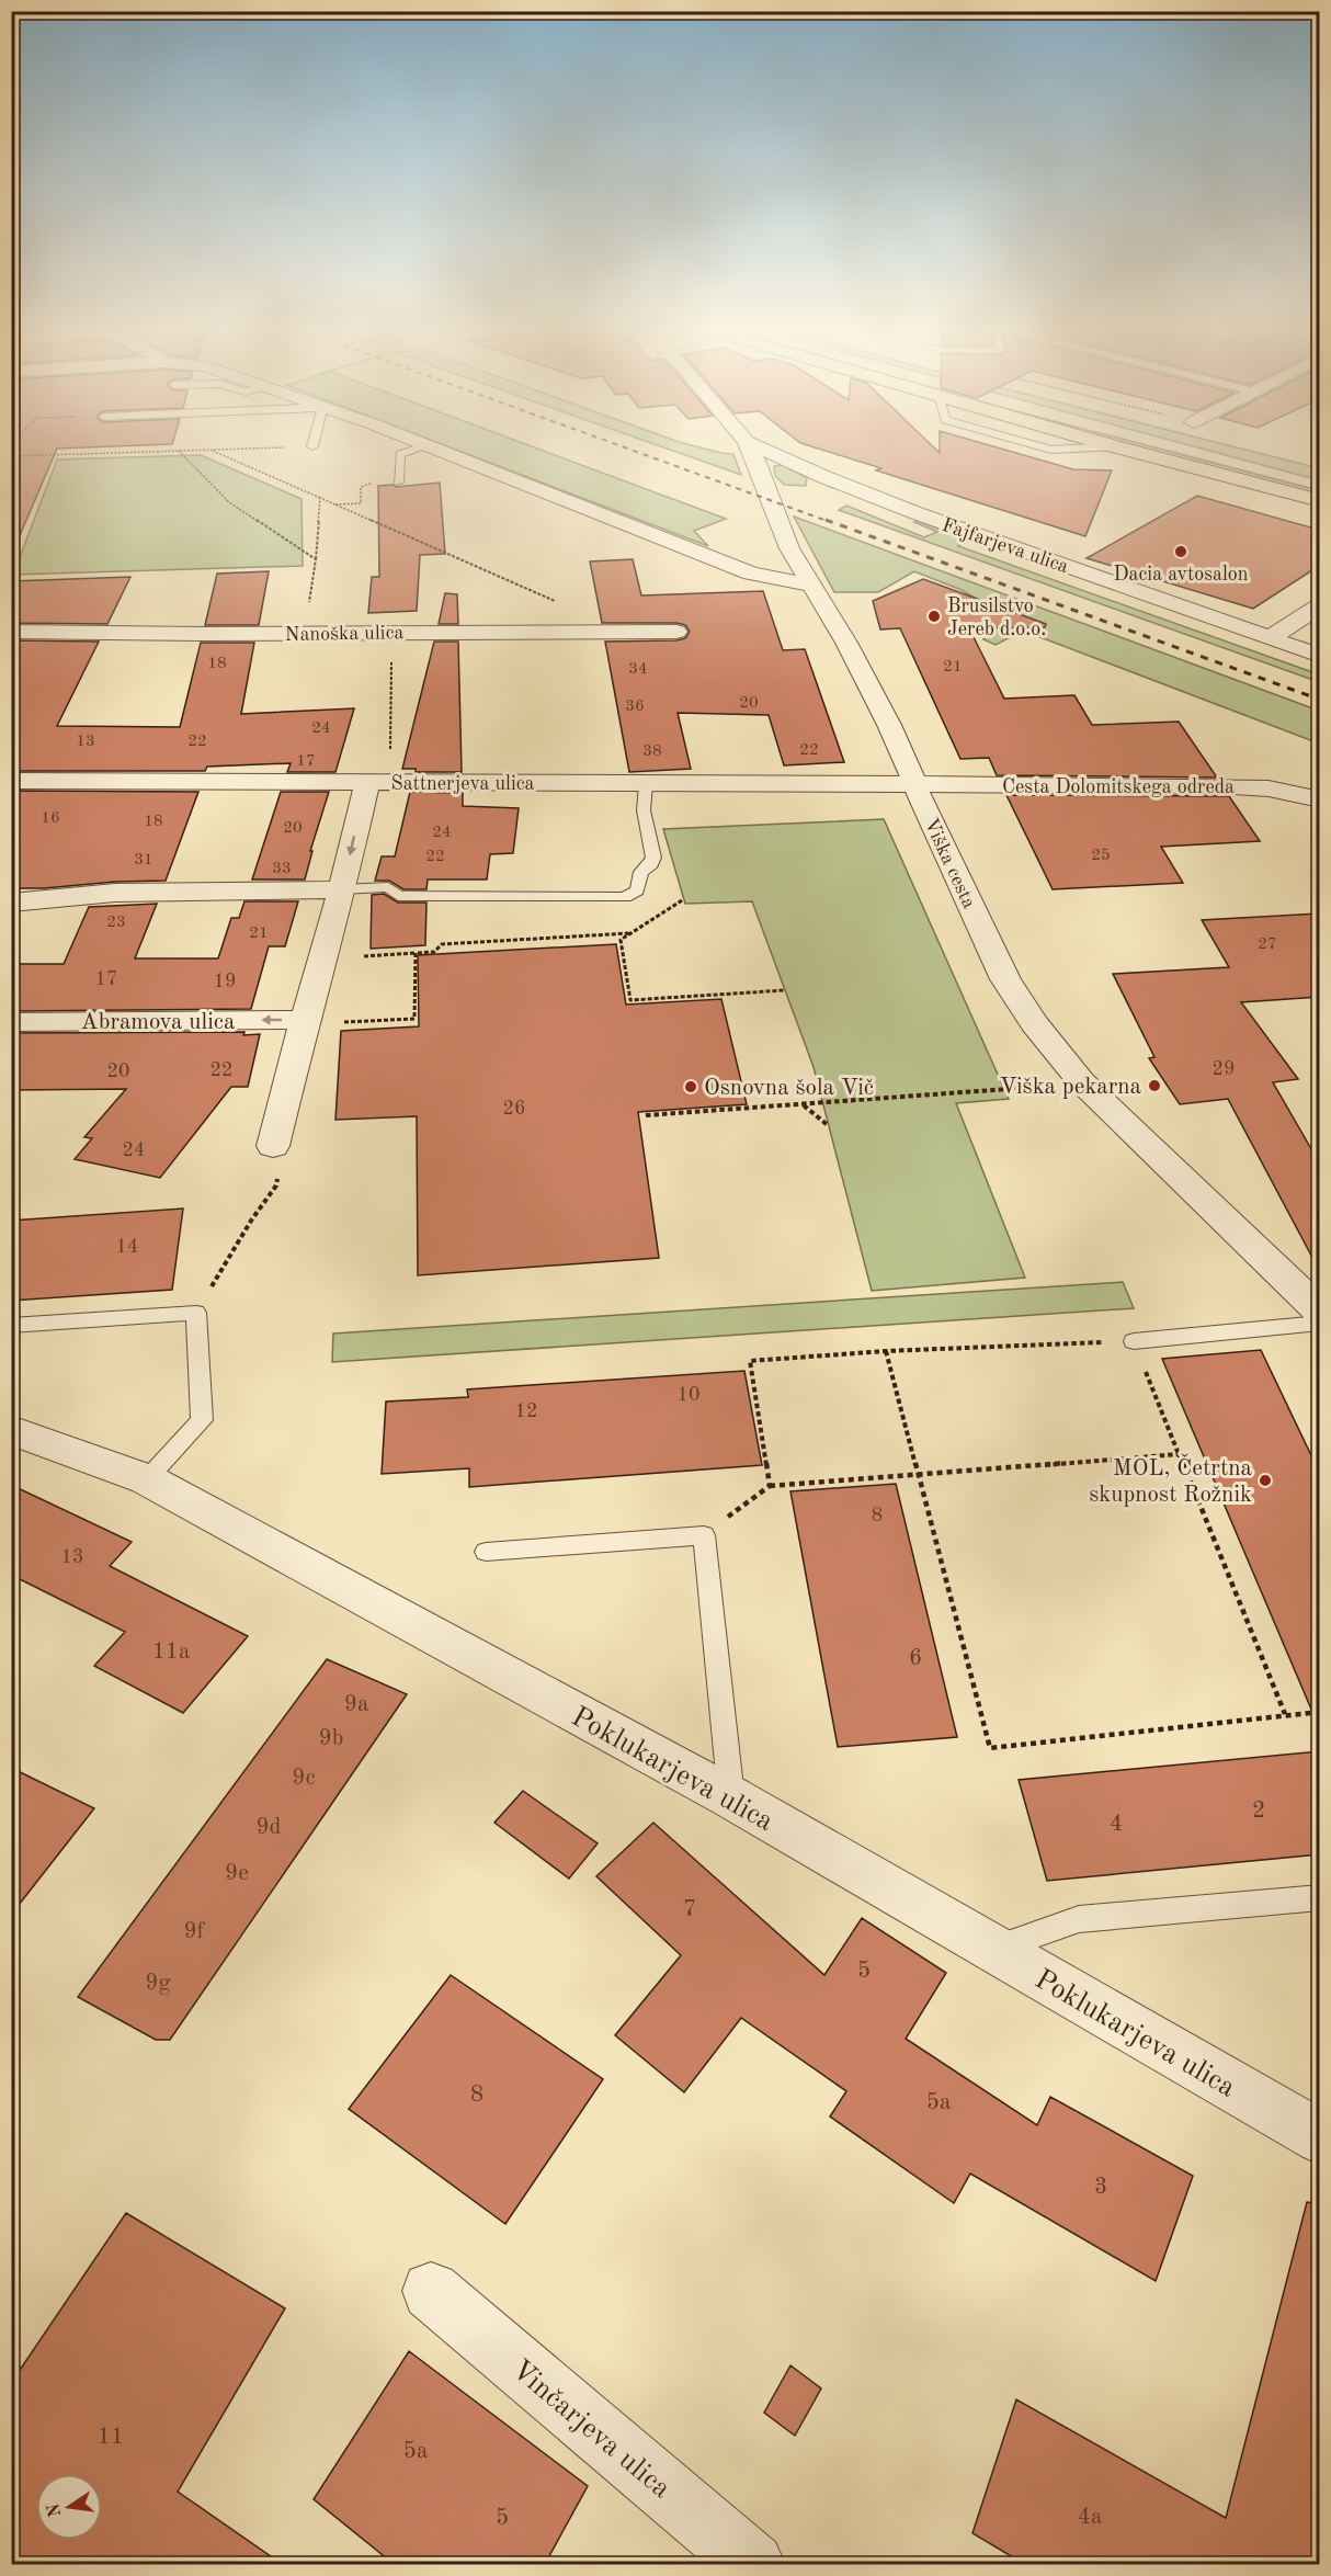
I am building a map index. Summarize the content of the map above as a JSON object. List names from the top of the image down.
{
  "streets": {
    "street": [
      "Fajfarjeva ulica",
      "Nanoška ulica",
      "Sattnerjeva ulica",
      "Cesta Dolomitskega odreda",
      "Viška cesta",
      "Abramova ulica",
      "Poklukarjeva ulica",
      "Vinčarjeva ulica"
    ]
  },
  "crossings": [
    ["Sattnerjeva ulica", "Cesta Dolomitskega odreda"],
    ["Sattnerjeva ulica", "Viška cesta"],
    ["Cesta Dolomitskega odreda", "Viška cesta"]
  ],
  "places": [
    "Dacia avtosalon",
    "Brusilstvo Jereb d.o.o.",
    "Viška pekarna",
    "Osnovna šola Vič",
    "MOL, Četrtna skupnost Rožnik"
  ],
  "house_numbers": [
    "18",
    "21",
    "34",
    "20",
    "36",
    "24",
    "13",
    "22",
    "22",
    "38",
    "17",
    "16",
    "18",
    "20",
    "24",
    "25",
    "22",
    "31",
    "33",
    "23",
    "21",
    "27",
    "17",
    "19",
    "29",
    "22",
    "20",
    "26",
    "24",
    "14",
    "10",
    "12",
    "8",
    "13",
    "11a",
    "6",
    "9a",
    "9b",
    "9c",
    "2",
    "4",
    "9d",
    "9e",
    "7",
    "9f",
    "5",
    "9g",
    "8",
    "5a",
    "3",
    "11",
    "5a",
    "4a",
    "5"
  ],
  "north": "left"
}
